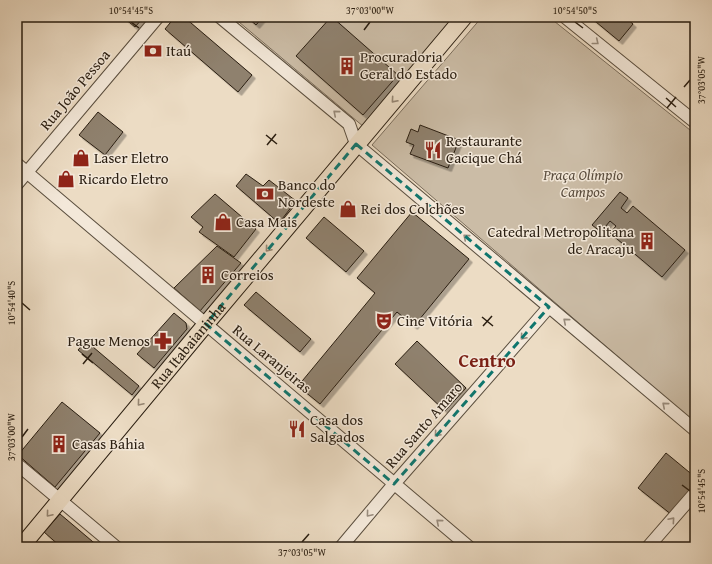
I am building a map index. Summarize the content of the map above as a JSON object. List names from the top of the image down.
{
  "streets": {
    "main road": ["Rua Itabaianinha"],
    "street": ["Rua João Pessoa", "Rua Laranjeiras", "Rua Santo Amaro"]
  },
  "crossings": [
    ["Rua João Pessoa", "Rua Laranjeiras"],
    ["Rua Itabaianinha", "Rua Laranjeiras"],
    ["Rua Laranjeiras", "Rua Santo Amaro"]
  ],
  "one_way": ["Rua Itabaianinha", "Rua Santo Amaro"],
  "districts": ["Centro"],
  "parks": ["Praça Olímpio Campos"],
  "places": {
    "bank": ["Itaú", "Banco do Nordeste"],
    "building": [
      "Procuradoria Geral do Estado",
      "Catedral Metropolitana de Aracaju",
      "Correios",
      "Casas Bahia"
    ],
    "restaurant": ["Restaurante Cacique Chá", "Casa dos Salgados"],
    "shop": [
      "Laser Eletro",
      "Ricardo Eletro",
      "Rei dos Colchões",
      "Casa Mais"
    ],
    "theatre": ["Cine Vitória"],
    "pharmacy": ["Pague Menos"]
  },
  "coordinates": [
    "10°54'45\"S",
    "37°03'00\"W",
    "10°54'50\"S",
    "37°03'05\"W",
    "10°54'40\"S"
  ]
}
